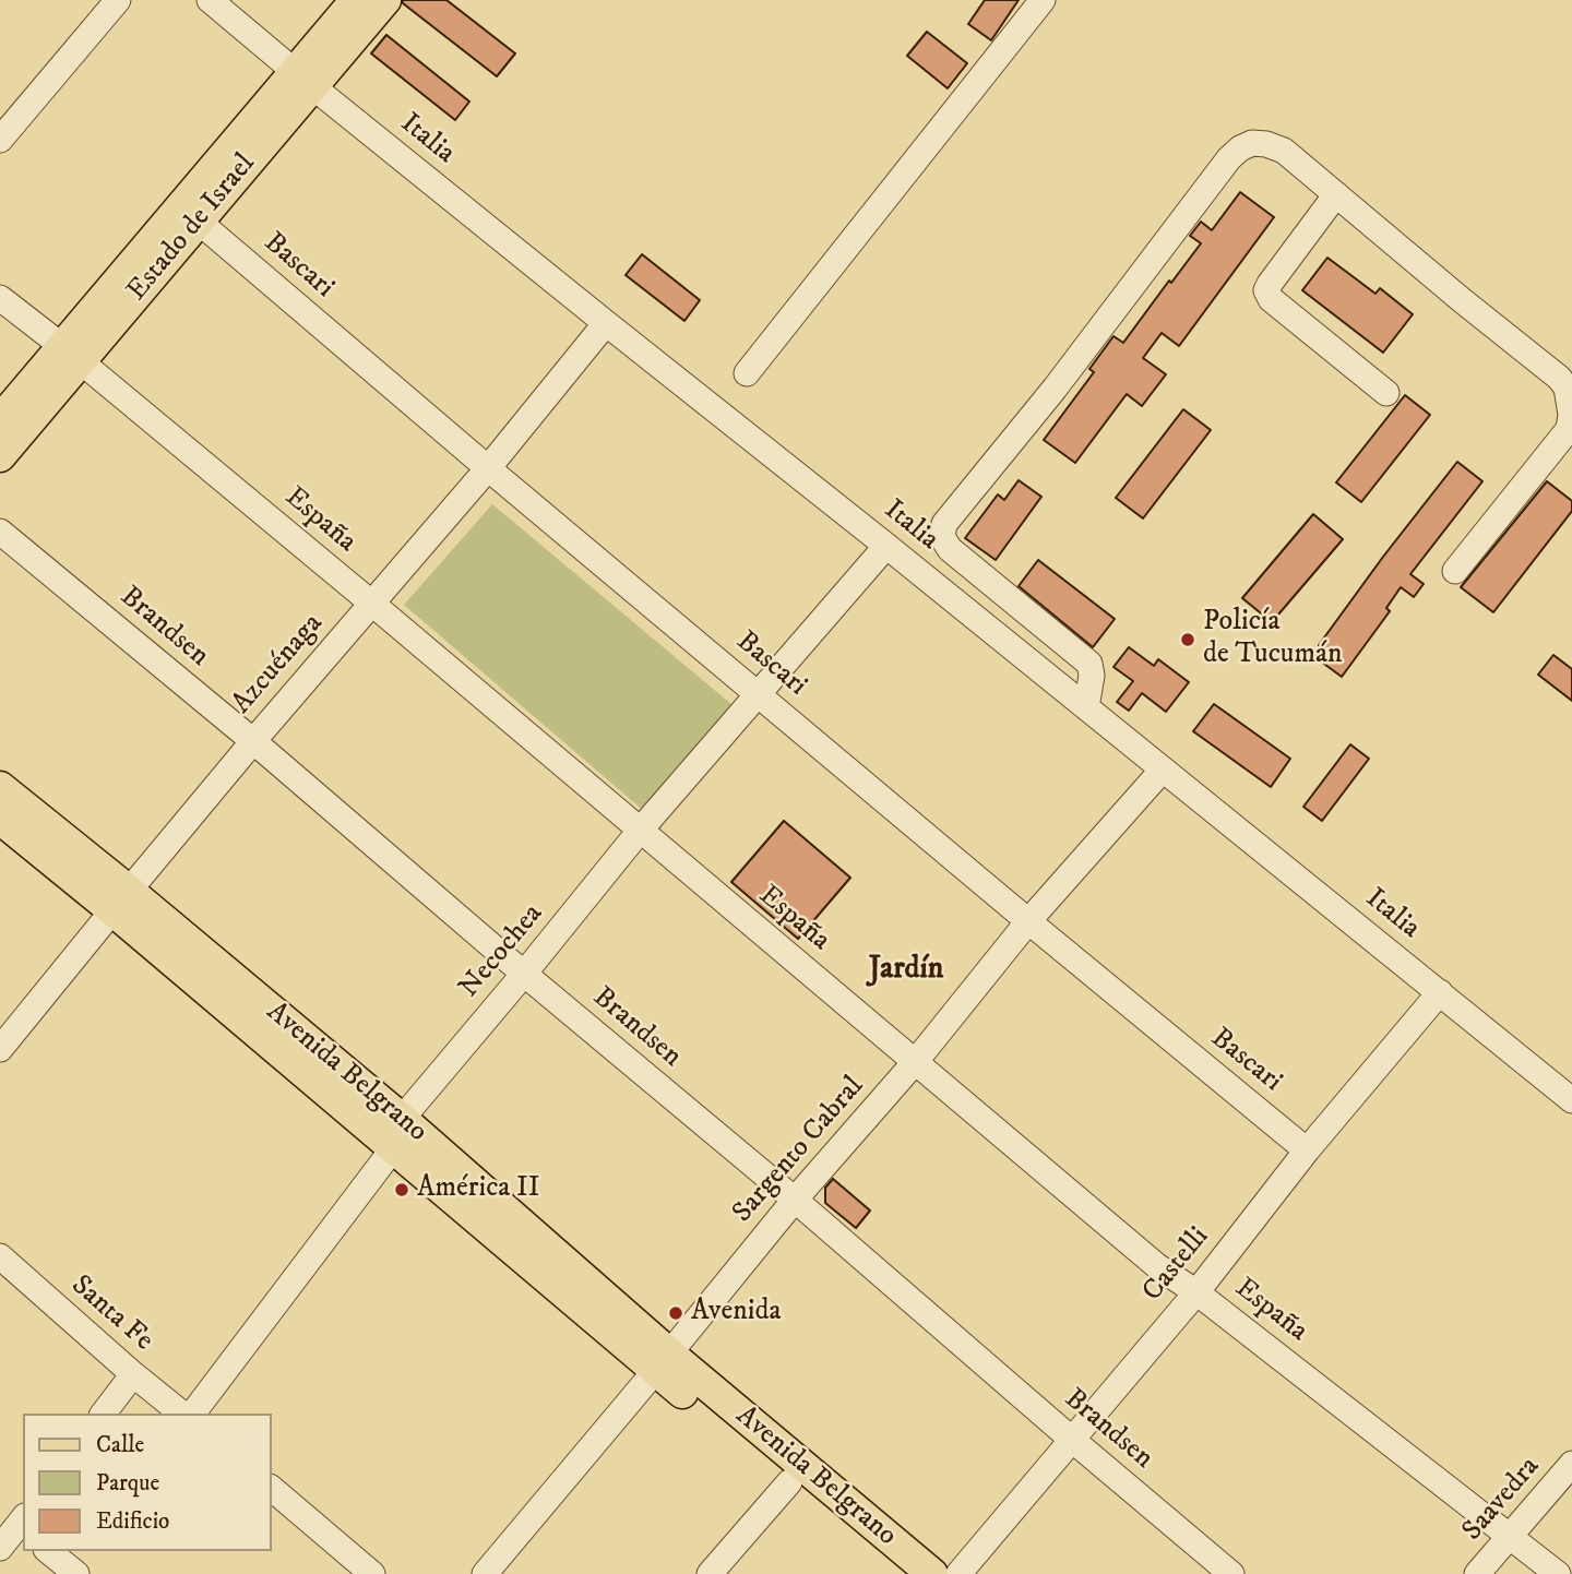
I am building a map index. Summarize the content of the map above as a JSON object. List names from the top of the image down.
{
  "streets": {
    "main road": ["Estado de Israel", "Avenida Belgrano"],
    "street": [
      "Italia",
      "Bascari",
      "España",
      "Brandsen",
      "Azcuénaga",
      "Necochea",
      "Sargento Cabral",
      "Castelli",
      "Santa Fe",
      "Saavedra"
    ]
  },
  "crossings": [
    ["Italia", "Estado de Israel"],
    ["Italia", "Azcuénaga"],
    ["Italia", "Necochea"],
    ["Italia", "Sargento Cabral"],
    ["Italia", "Castelli"],
    ["Estado de Israel", "Bascari"],
    ["Estado de Israel", "España"],
    ["Bascari", "Azcuénaga"],
    ["Bascari", "Necochea"],
    ["Bascari", "Sargento Cabral"],
    ["Bascari", "Castelli"],
    ["España", "Azcuénaga"],
    ["España", "Necochea"],
    ["España", "Sargento Cabral"],
    ["España", "Castelli"],
    ["España", "Saavedra"],
    ["Brandsen", "Azcuénaga"],
    ["Brandsen", "Necochea"],
    ["Brandsen", "Sargento Cabral"],
    ["Brandsen", "Castelli"],
    ["Azcuénaga", "Avenida Belgrano"],
    ["Necochea", "Avenida Belgrano"],
    ["Avenida Belgrano", "Sargento Cabral"]
  ],
  "districts": ["Jardín"],
  "places": ["Policía de Tucumán", "América II", "Avenida"],
  "legend": ["Calle", "Parque", "Edificio"]
}
